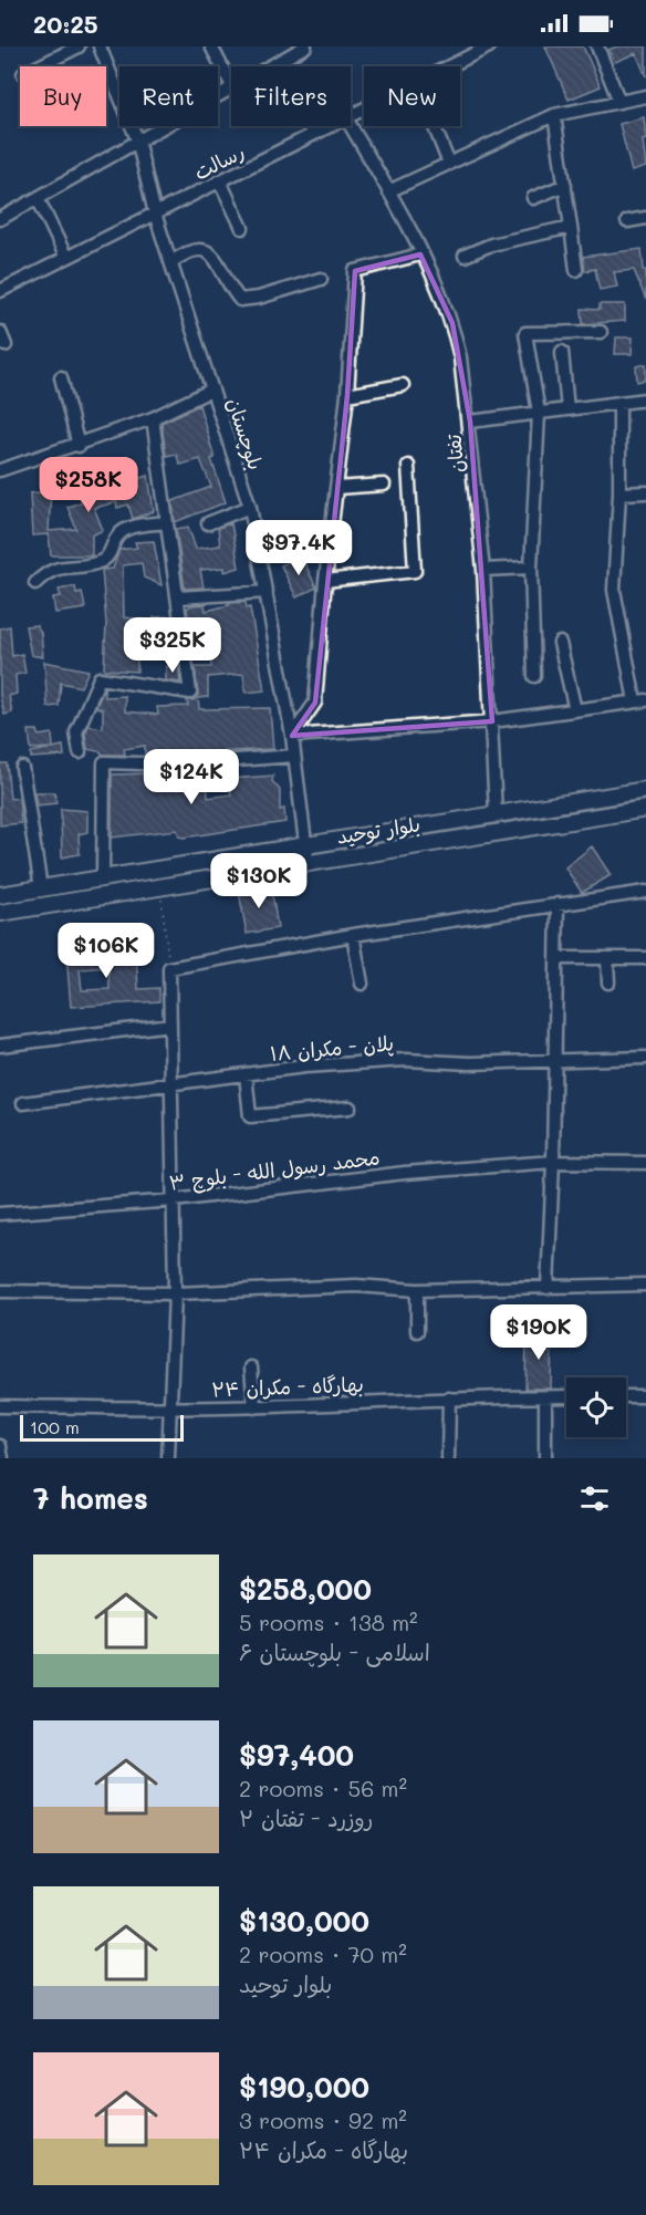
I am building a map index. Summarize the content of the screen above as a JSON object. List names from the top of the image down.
{
  "streets": {
    "main road": ["بلوار توحید"],
    "street": [
      "رسالت",
      "بلوچستان",
      "تفتان",
      "پلان - مکران ۱۸",
      "محمد رسول الله - بلوچ ۳",
      "بهارگاه - مکران ۲۴"
    ]
  },
  "crossings": [
    ["رسالت", "بلوچستان"],
    ["بلوچستان", "بلوار توحید"],
    ["تفتان", "بلوار توحید"]
  ],
  "scale_bar": "100 m",
  "page": {
    "status": "20:25",
    "chip": [
      "Buy",
      "Rent",
      "Filters",
      "New"
    ],
    "price": [
      "$258K",
      "$97.4K",
      "$325K",
      "$124K",
      "$130K",
      "$106K",
      "$190K"
    ],
    "scale": "100 m",
    "heading": "7 homes",
    "list": [
      {
        "name": "$258,000",
        "note": "5 rooms · 138 m² · اسلامی - بلوچستان ۶"
      },
      {
        "name": "$97,400",
        "note": "2 rooms · 56 m² · روزرد - تفتان ۲"
      },
      {
        "name": "$130,000",
        "note": "2 rooms · 70 m² · بلوار توحید"
      },
      {
        "name": "$190,000",
        "note": "3 rooms · 92 m² · بهارگاه - مکران ۲۴"
      }
    ]
  }
}
